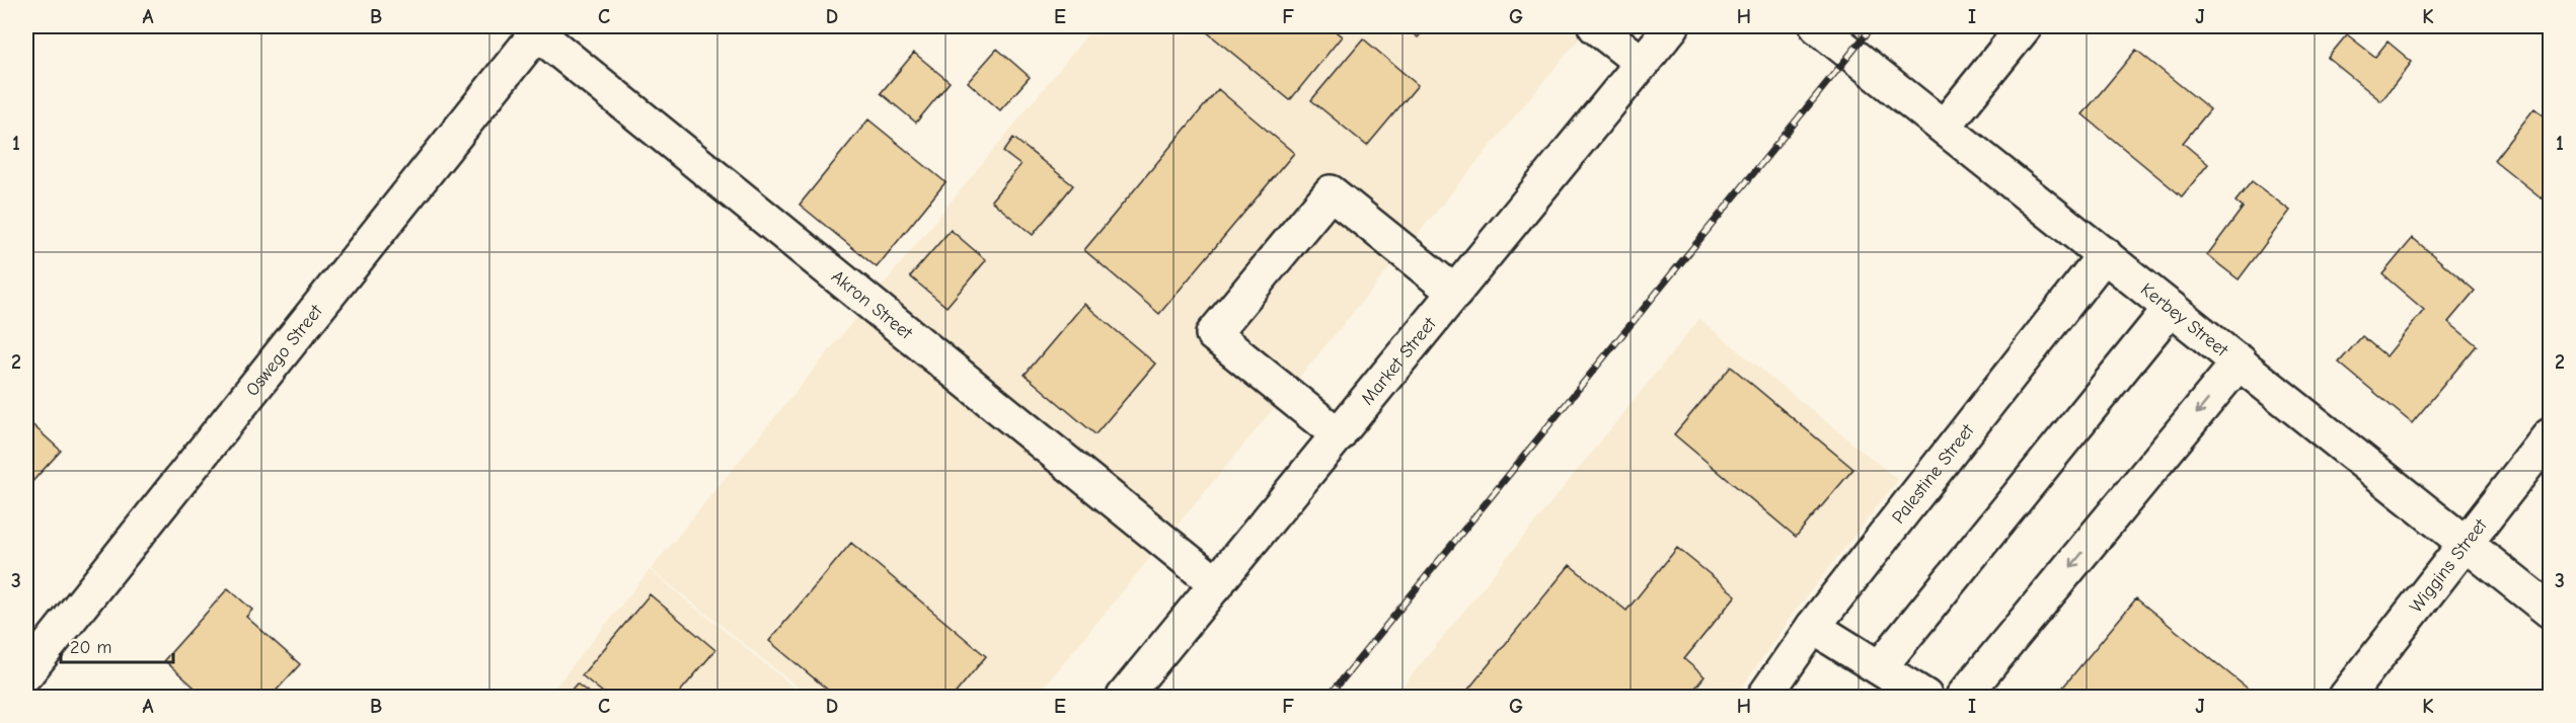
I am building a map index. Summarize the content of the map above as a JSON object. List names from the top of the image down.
{
  "streets": {
    "street": [
      "Akron Street",
      "Kerbey Street",
      "Oswego Street",
      "Market Street",
      "Palestine Street",
      "Wiggins Street"
    ]
  },
  "crossings": [
    ["Akron Street", "Oswego Street"],
    ["Akron Street", "Market Street"],
    ["Kerbey Street", "Palestine Street"],
    ["Kerbey Street", "Wiggins Street"]
  ],
  "scale_bar": "20 m",
  "grid": {
    "columns": [
      "A",
      "B",
      "C",
      "D",
      "E",
      "F",
      "G",
      "H",
      "I",
      "J",
      "K"
    ],
    "rows": ["1", "2", "3"]
  }
}
